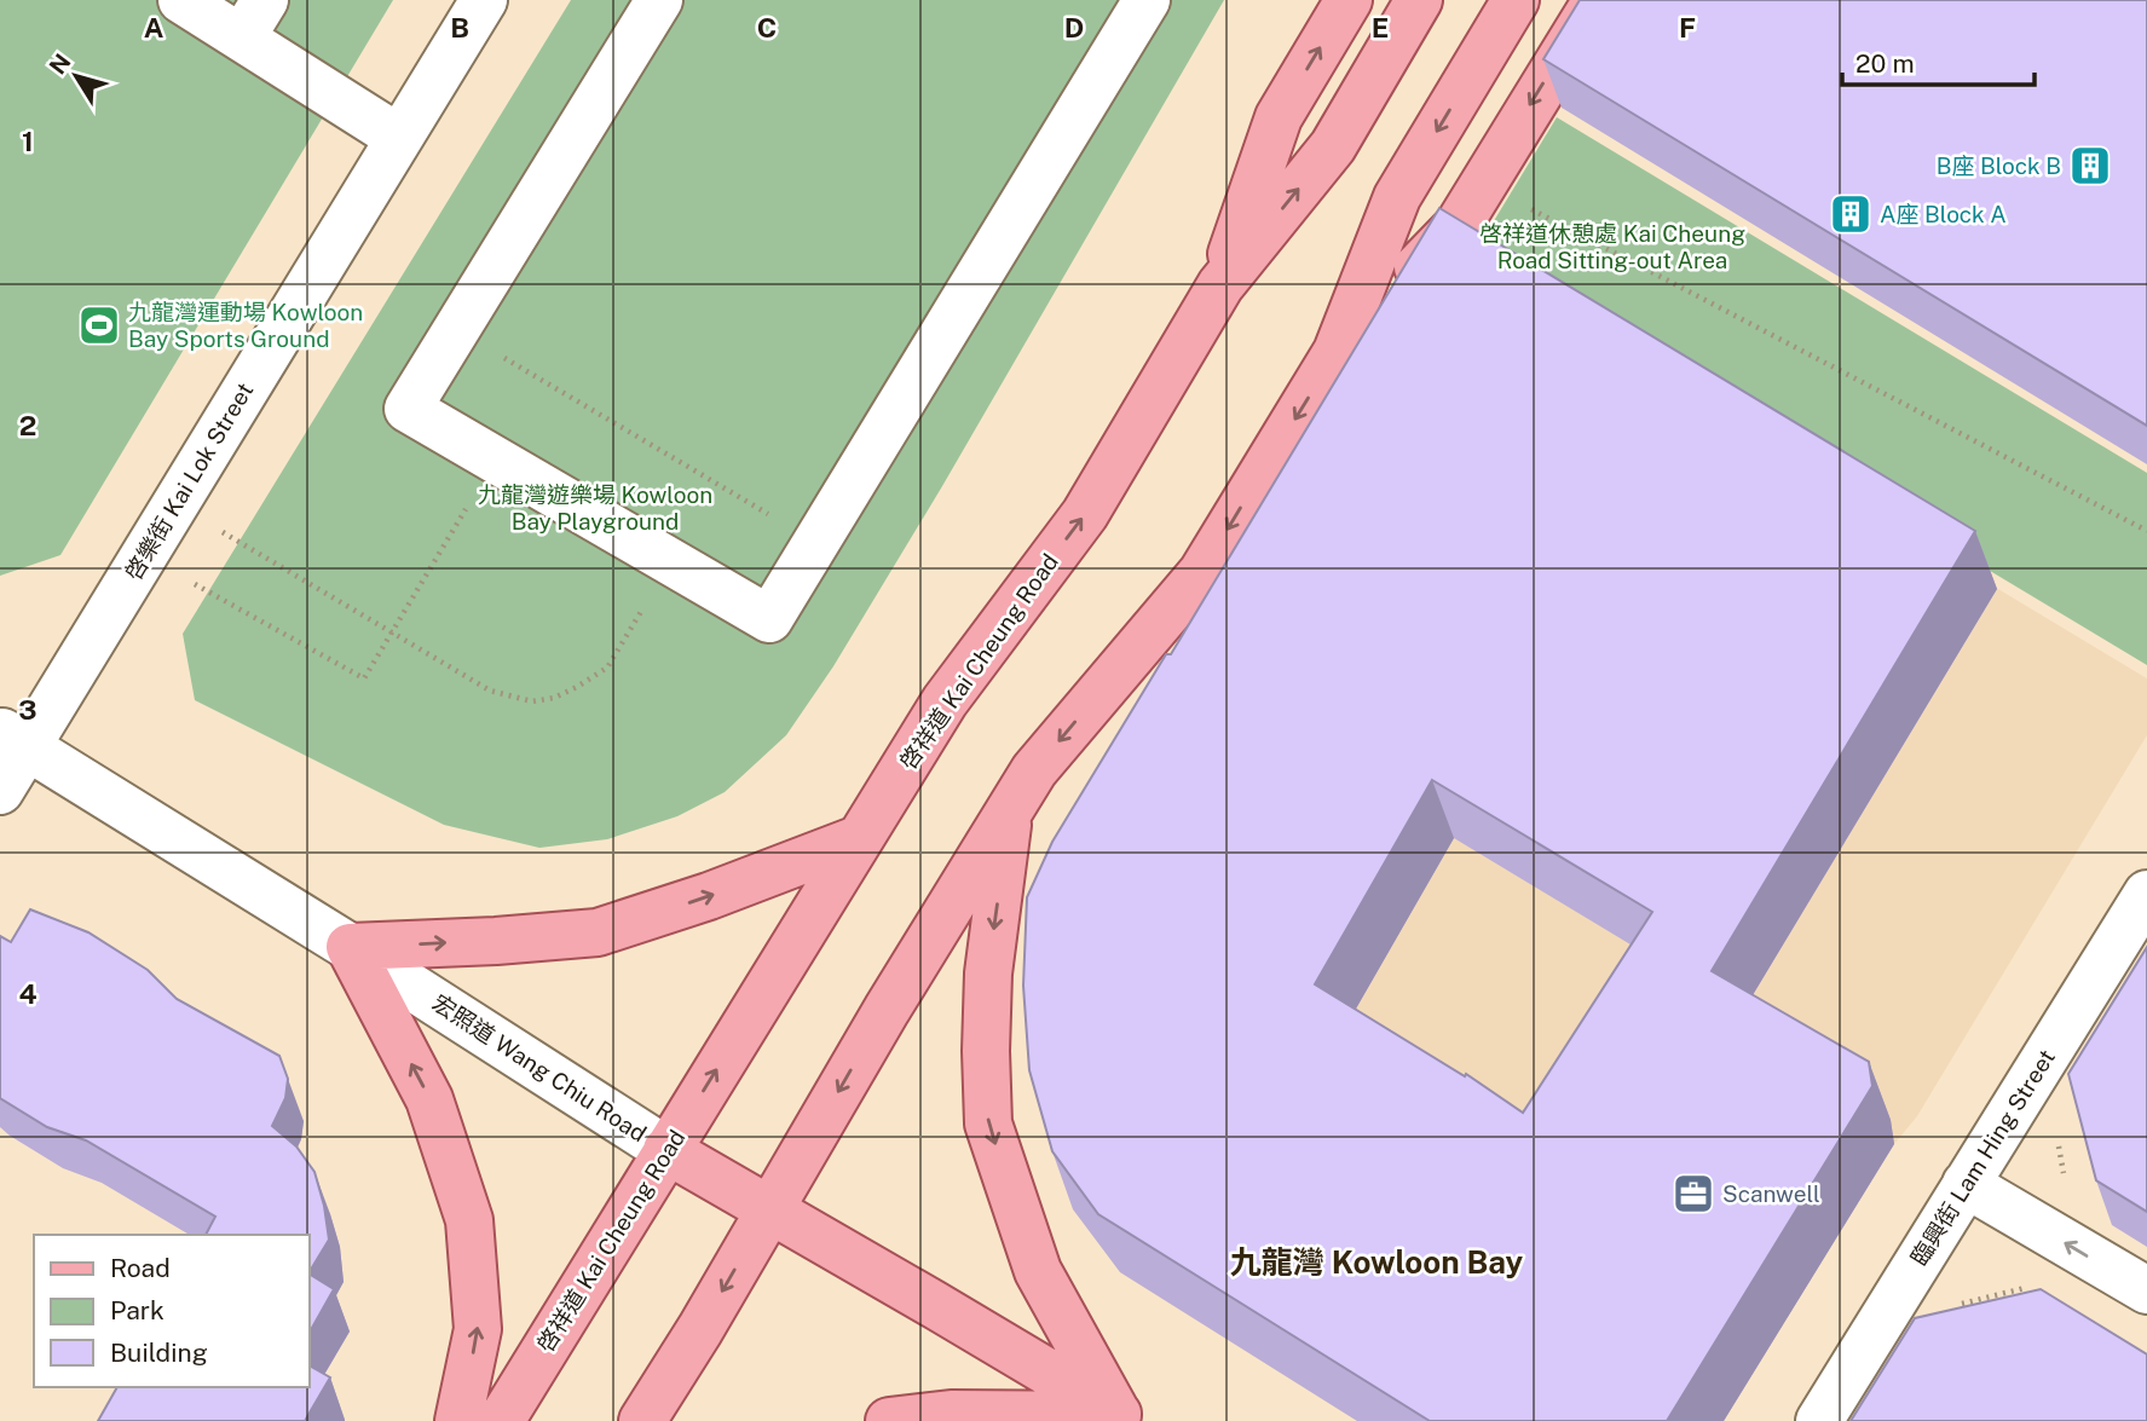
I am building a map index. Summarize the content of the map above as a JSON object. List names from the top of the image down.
{
  "streets": {
    "main road": ["啓祥道 Kai Cheung Road", "宏照道 Wang Chiu Road"],
    "street": ["啓樂街 Kai Lok Street", "臨興街 Lam Hing Street"]
  },
  "crossings": [
    ["啓樂街 Kai Lok Street", "宏照道 Wang Chiu Road"],
    ["啓祥道 Kai Cheung Road", "宏照道 Wang Chiu Road"]
  ],
  "districts": ["九龍灣 Kowloon Bay"],
  "parks": ["啓祥道休憩處 Kai Cheung Road Sitting-out Area", "九龍灣遊樂場 Kowloon Bay Playground"],
  "places": {
    "building": ["B座 Block B", "A座 Block A"],
    "sports": ["九龍灣運動場 Kowloon Bay Sports Ground"],
    "office": ["Scanwell"]
  },
  "legend": ["Road", "Park", "Building"],
  "scale_bar": "20 m",
  "north": "top left",
  "grid": {
    "columns": [
      "A",
      "B",
      "C",
      "D",
      "E",
      "F"
    ],
    "rows": [
      "1",
      "2",
      "3",
      "4"
    ]
  }
}
